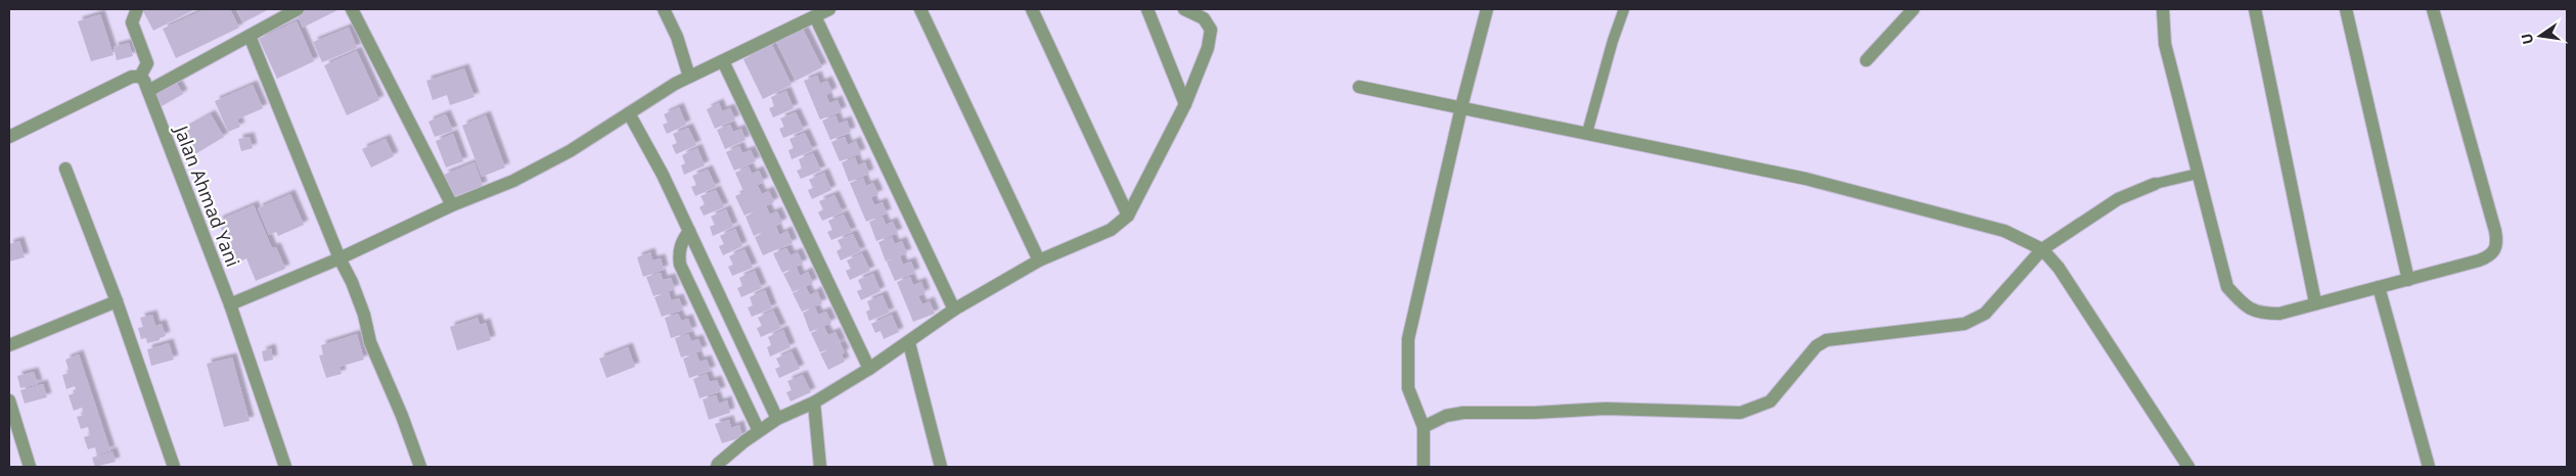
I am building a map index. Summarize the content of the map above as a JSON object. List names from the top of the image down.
{
  "streets": {
    "street": ["Jalan Ahmad Yani"]
  },
  "north": "left"
}
